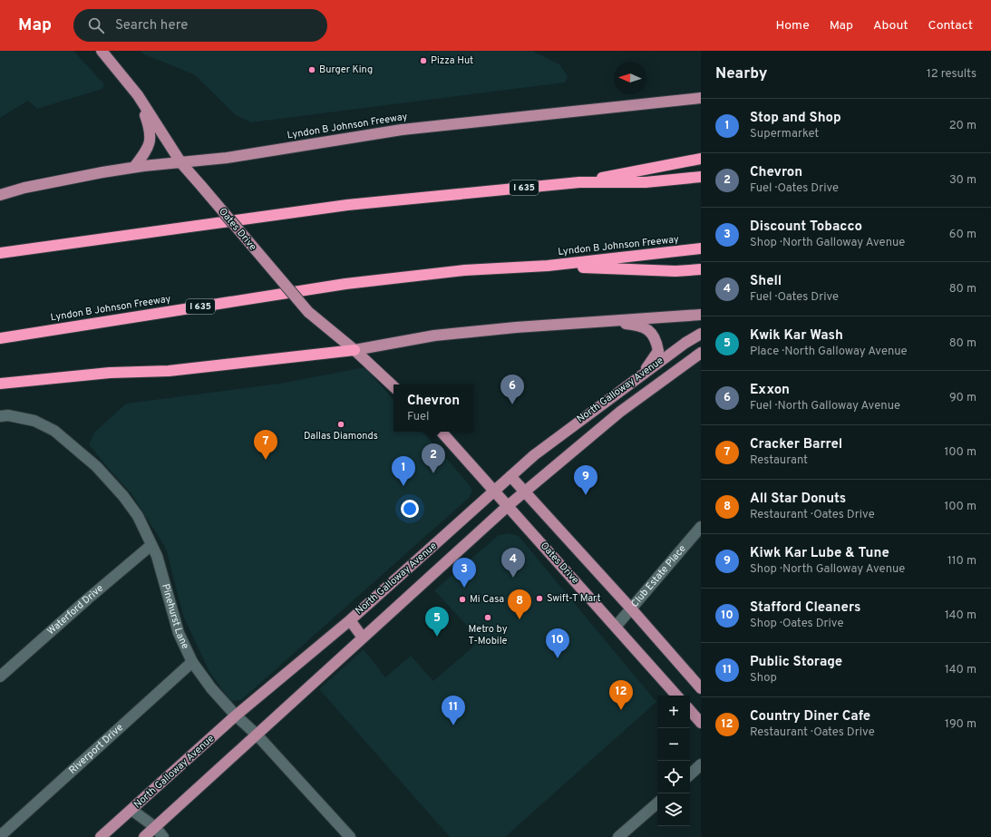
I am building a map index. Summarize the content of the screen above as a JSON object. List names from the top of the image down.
{
  "streets": {
    "highway": ["Lyndon B Johnson Freeway", "I 635"],
    "main road": ["Oates Drive", "North Galloway Avenue"],
    "street": [
      "Club Estate Place",
      "Waterford Drive",
      "Pinehurst Lane",
      "Riverport Drive"
    ]
  },
  "crossings": [
    ["Lyndon B Johnson Freeway", "Oates Drive"],
    ["Oates Drive", "North Galloway Avenue"],
    ["Oates Drive", "Club Estate Place"],
    ["North Galloway Avenue", "Pinehurst Lane"],
    ["Waterford Drive", "Pinehurst Lane"],
    ["Pinehurst Lane", "Riverport Drive"]
  ],
  "places": [
    "Pizza Hut",
    "Burger King",
    "Dallas Diamonds",
    "Swift-T Mart",
    "Mi Casa",
    "Metro by T-Mobile"
  ],
  "north": "left",
  "page": {
    "header": "Map",
    "search": "Search here",
    "nav": [
      "Home",
      "Map",
      "About",
      "Contact"
    ],
    "heading": ["Nearby", "12 results"],
    "list": [
      {
        "mark": "1",
        "name": "Stop and Shop",
        "note": "Supermarket",
        "value": "20 m"
      },
      {
        "mark": "2",
        "name": "Chevron",
        "note": "Fuel · Oates Drive",
        "value": "30 m"
      },
      {
        "mark": "3",
        "name": "Discount Tobacco",
        "note": "Shop · North Galloway Avenue",
        "value": "60 m"
      },
      {
        "mark": "4",
        "name": "Shell",
        "note": "Fuel · Oates Drive",
        "value": "80 m"
      },
      {
        "mark": "5",
        "name": "Kwik Kar Wash",
        "note": "Place · North Galloway Avenue",
        "value": "80 m"
      },
      {
        "mark": "6",
        "name": "Exxon",
        "note": "Fuel · North Galloway Avenue",
        "value": "90 m"
      },
      {
        "mark": "7",
        "name": "Cracker Barrel",
        "note": "Restaurant",
        "value": "100 m"
      },
      {
        "mark": "8",
        "name": "All Star Donuts",
        "note": "Restaurant · Oates Drive",
        "value": "100 m"
      },
      {
        "mark": "9",
        "name": "Kiwk Kar Lube & Tune",
        "note": "Shop · North Galloway Avenue",
        "value": "110 m"
      },
      {
        "mark": "10",
        "name": "Stafford Cleaners",
        "note": "Shop · Oates Drive",
        "value": "140 m"
      },
      {
        "mark": "11",
        "name": "Public Storage",
        "note": "Shop",
        "value": "140 m"
      },
      {
        "mark": "12",
        "name": "Country Diner Cafe",
        "note": "Restaurant · Oates Drive",
        "value": "190 m"
      }
    ],
    "pins": [
      "6",
      "7",
      "2",
      "1",
      "9",
      "4",
      "3",
      "8",
      "5",
      "10",
      "12",
      "11"
    ],
    "popup": ["Chevron", "Fuel"],
    "map_buttons": ["+", "−"]
  }
}
